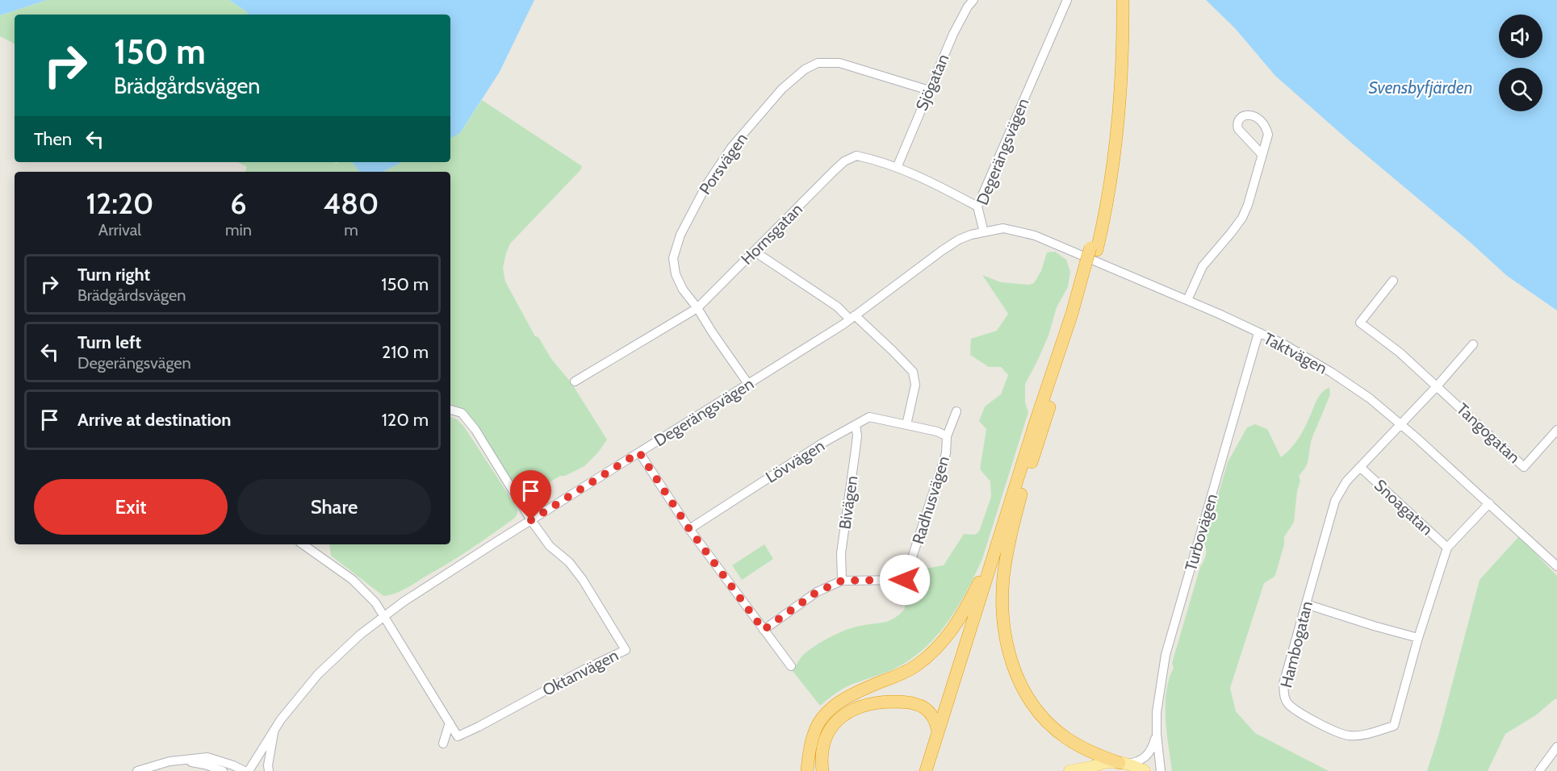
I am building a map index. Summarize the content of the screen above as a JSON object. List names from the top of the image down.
{
  "streets": {
    "street": [
      "Sjögatan",
      "Degerängsvägen",
      "Porsvägen",
      "Hornsgatan",
      "Taktvägen",
      "Tangogatan",
      "Lövvägen",
      "Radhusvägen",
      "Bivägen",
      "Snoagatan",
      "Turbovägen",
      "Hambogatan",
      "Oktanvägen"
    ]
  },
  "crossings": [
    ["Sjögatan", "Porsvägen"],
    ["Sjögatan", "Hornsgatan"],
    ["Degerängsvägen", "Porsvägen"],
    ["Degerängsvägen", "Hornsgatan"],
    ["Degerängsvägen", "Taktvägen"],
    ["Degerängsvägen", "Oktanvägen"],
    ["Porsvägen", "Hornsgatan"],
    ["Taktvägen", "Turbovägen"],
    ["Taktvägen", "Hambogatan"],
    ["Lövvägen", "Radhusvägen"],
    ["Lövvägen", "Bivägen"],
    ["Radhusvägen", "Bivägen"],
    ["Snoagatan", "Hambogatan"]
  ],
  "water": ["Svensbyfjärden"],
  "page": {
    "turn": ["150 m", "Brädgårdsvägen"],
    "then": "Then",
    "eta": [
      "12:20",
      "Arrival",
      "6",
      "min",
      "480",
      "m"
    ],
    "list": [
      {
        "name": "Turn right",
        "note": "Brädgårdsvägen",
        "value": "150 m"
      },
      {
        "name": "Turn left",
        "note": "Degerängsvägen",
        "value": "210 m"
      },
      {
        "name": "Arrive at destination",
        "value": "120 m"
      }
    ],
    "buttons": ["Exit", "Share"]
  }
}
